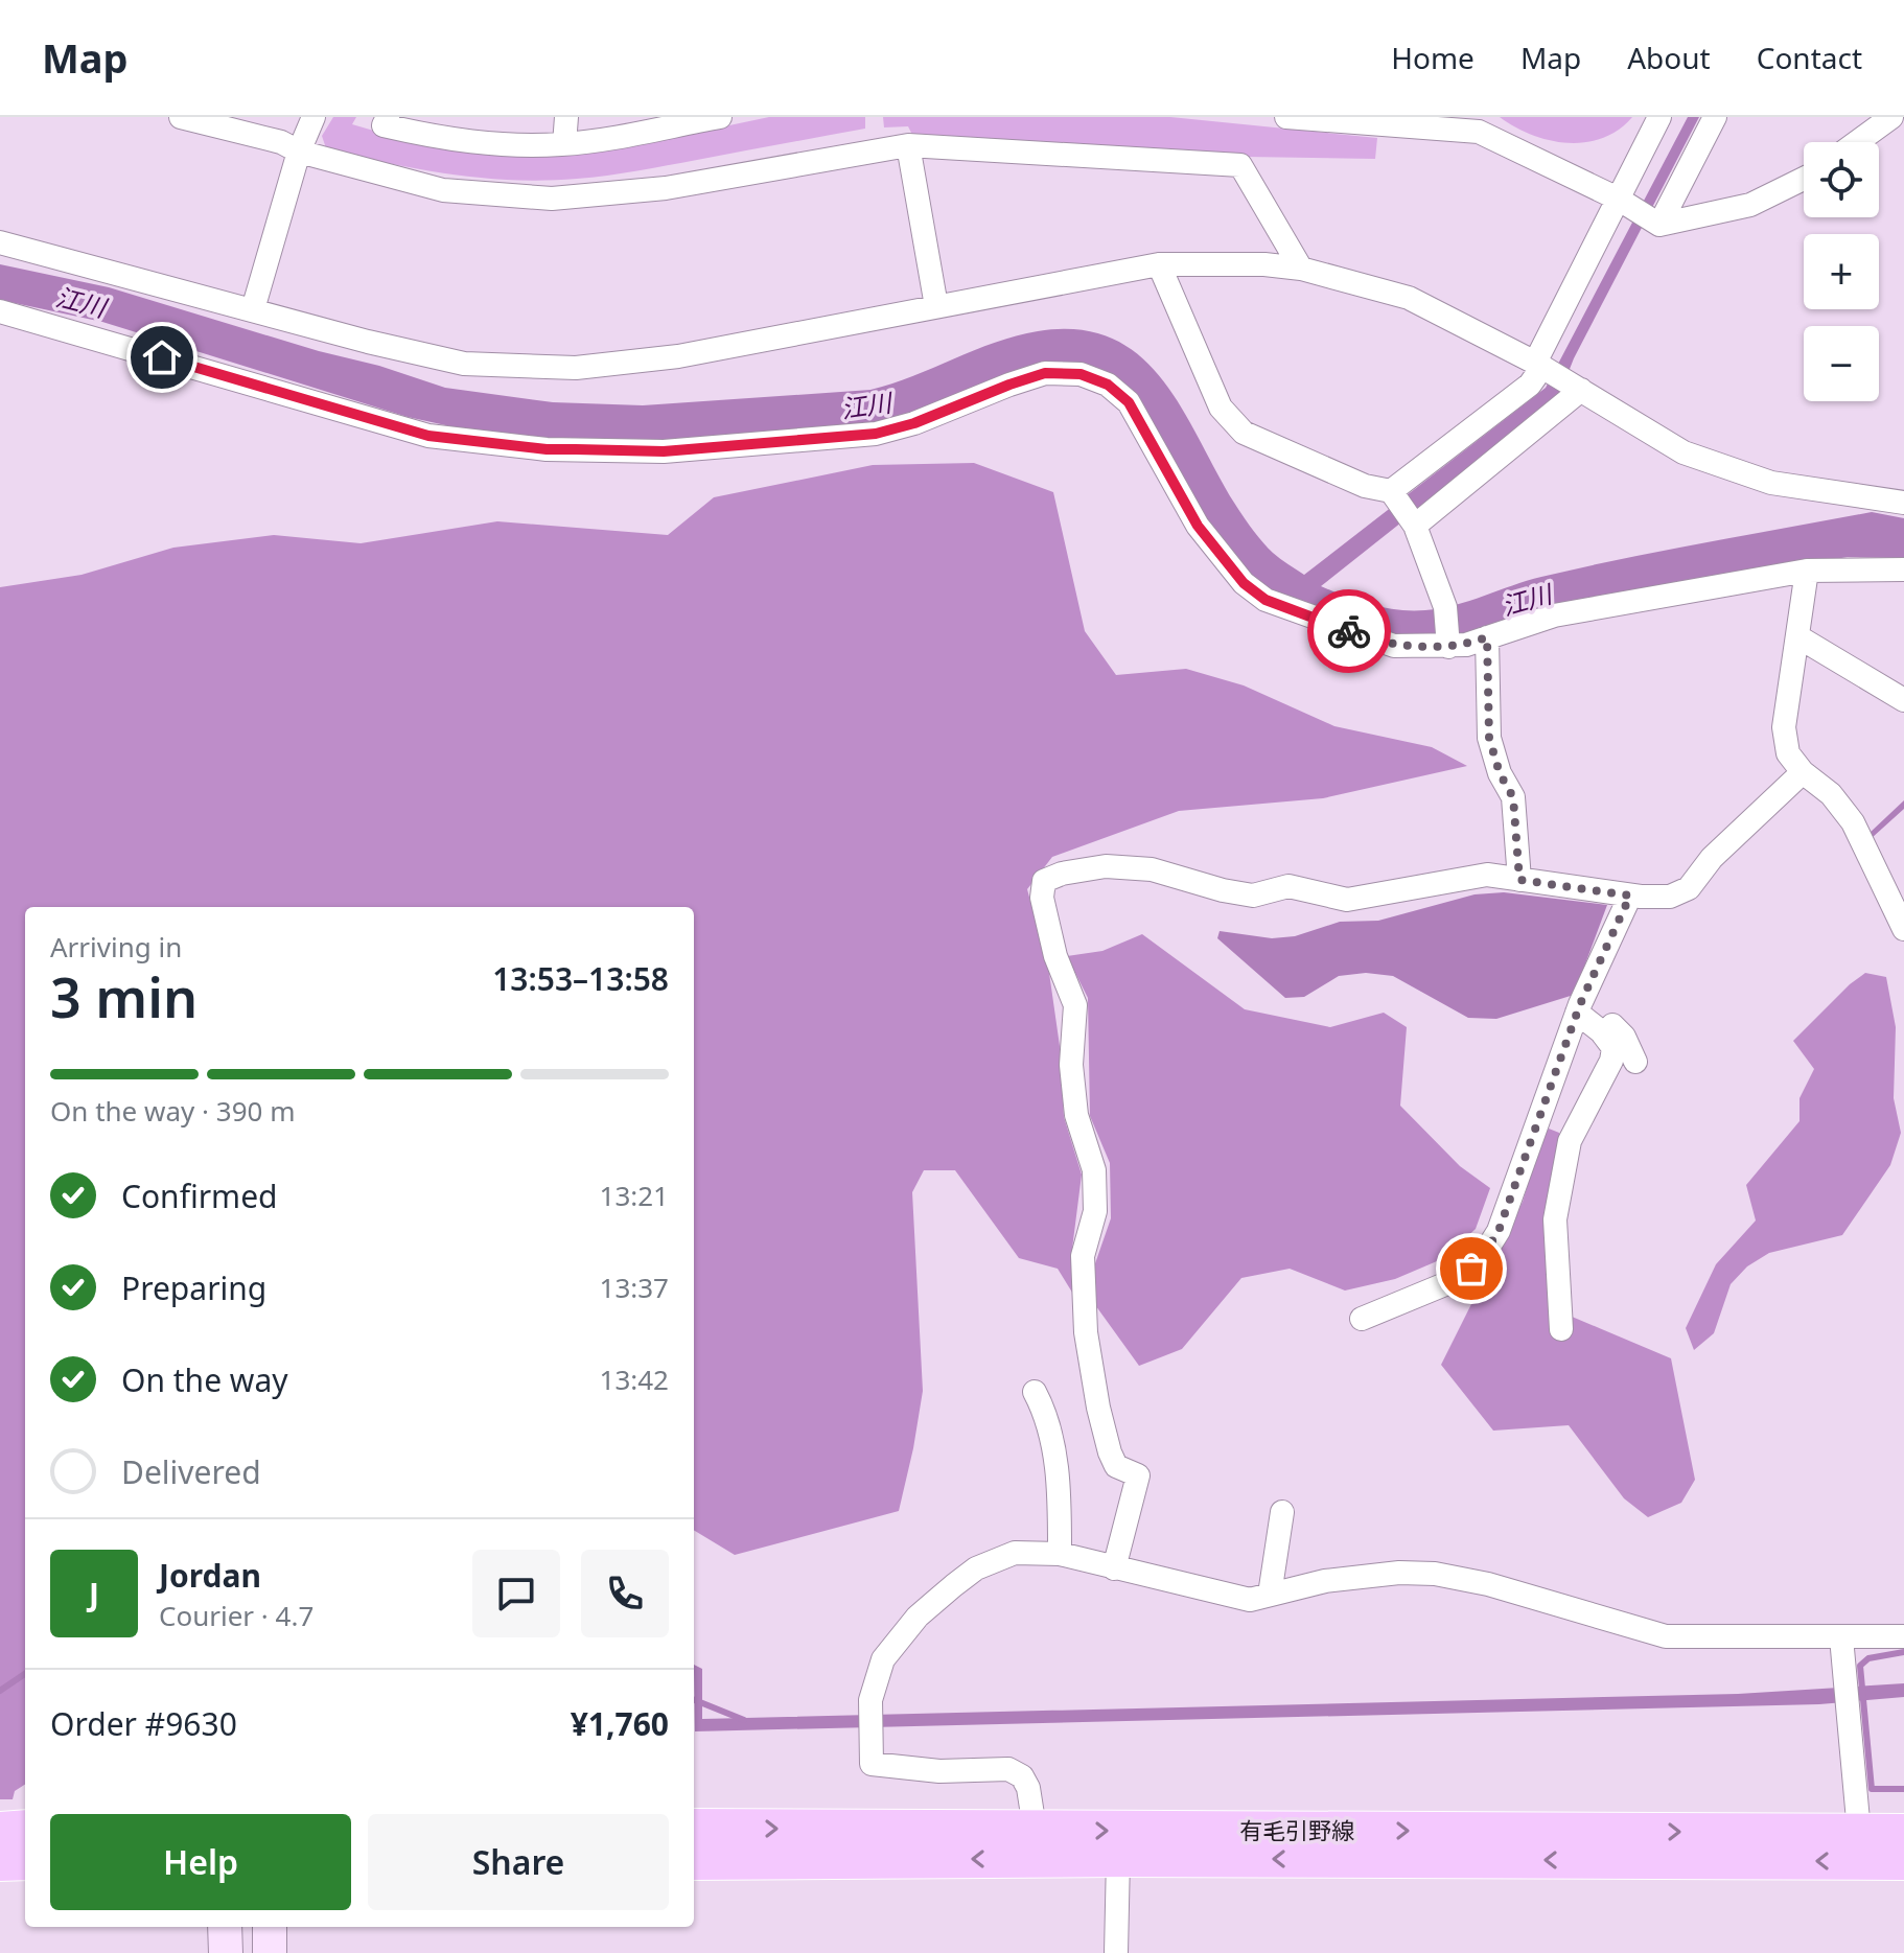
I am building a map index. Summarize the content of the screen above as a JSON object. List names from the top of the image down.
{
  "streets": {
    "main road": ["有毛引野線"]
  },
  "water": ["江川"],
  "page": {
    "header": "Map",
    "nav": [
      "Home",
      "Map",
      "About",
      "Contact"
    ],
    "map_buttons": ["+", "−"],
    "heading": ["3 min", "Arriving in", "13:53–13:58"],
    "panel": [
      "Jordan",
      "Courier · 4.7",
      "Order #9630",
      "¥1,760"
    ],
    "bar": "On the way · 390 m",
    "list": [
      ["Confirmed", "13:21"],
      ["Preparing", "13:37"],
      ["On the way", "13:42"],
      "Delivered"
    ],
    "round": "J",
    "buttons": ["Help", "Share"]
  }
}
